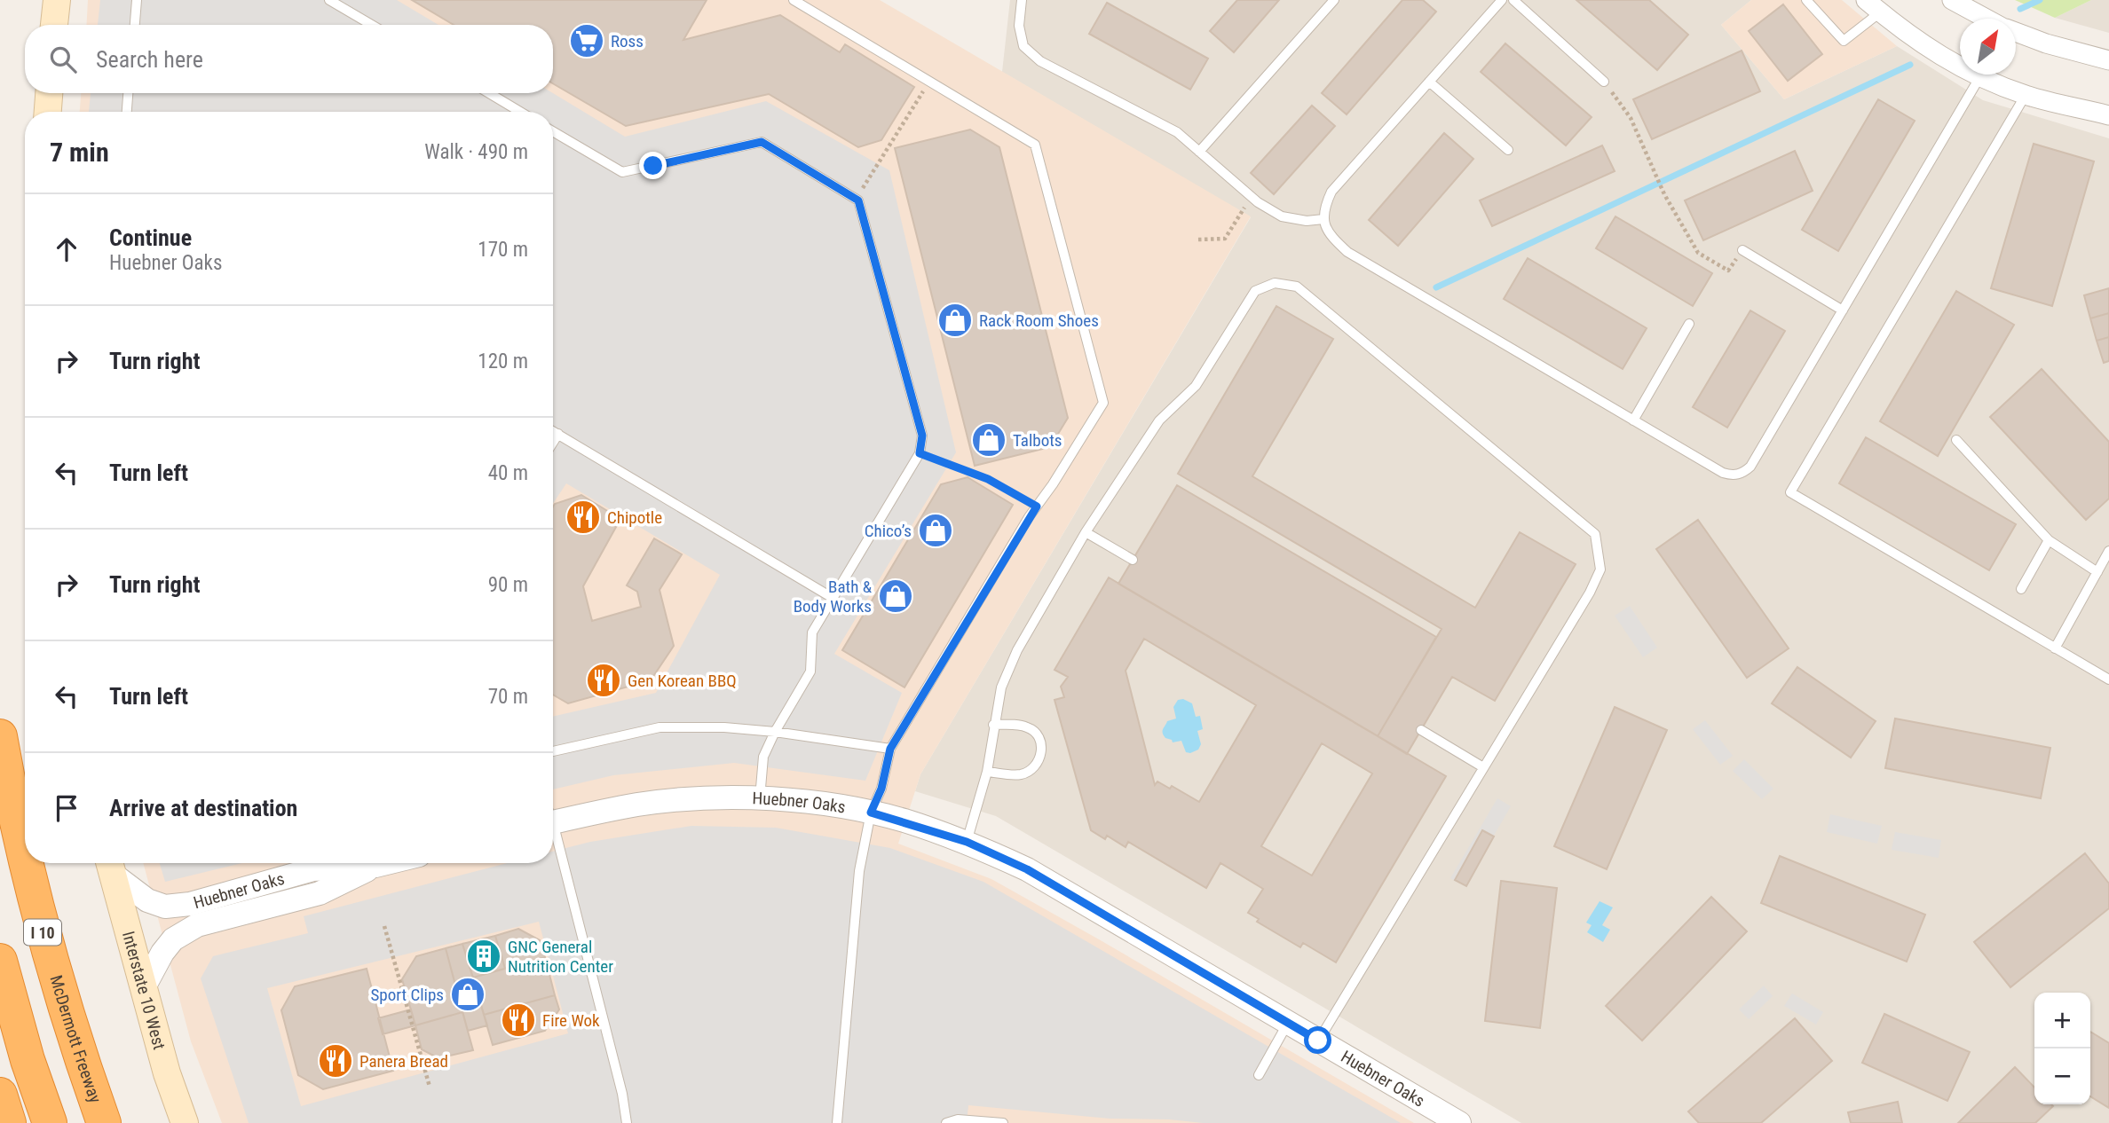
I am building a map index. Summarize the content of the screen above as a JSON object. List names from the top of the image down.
{
  "streets": {
    "highway": ["I 10", "McDermott Freeway"],
    "main road": ["Interstate 10 West"],
    "street": ["Huebner Oaks"]
  },
  "crossings": [
    ["Huebner Oaks", "Interstate 10 West"]
  ],
  "places": {
    "supermarket": ["Ross"],
    "shop": [
      "Rack Room Shoes",
      "Talbots",
      "Chico’s",
      "Bath & Body Works",
      "Sport Clips"
    ],
    "restaurant": [
      "Chipotle",
      "Gen Korean BBQ",
      "Fire Wok",
      "Panera Bread"
    ],
    "building": ["GNC General Nutrition Center"]
  },
  "north": "top right",
  "page": {
    "search": "Search here",
    "heading": ["7 min", "Walk · 490 m"],
    "list": [
      ["Continue", "Huebner Oaks", "170 m"],
      ["Turn right", "120 m"],
      ["Turn left", "40 m"],
      ["Turn right", "90 m"],
      ["Turn left", "70 m"],
      "Arrive at destination"
    ],
    "map_buttons": ["+", "−"]
  }
}
